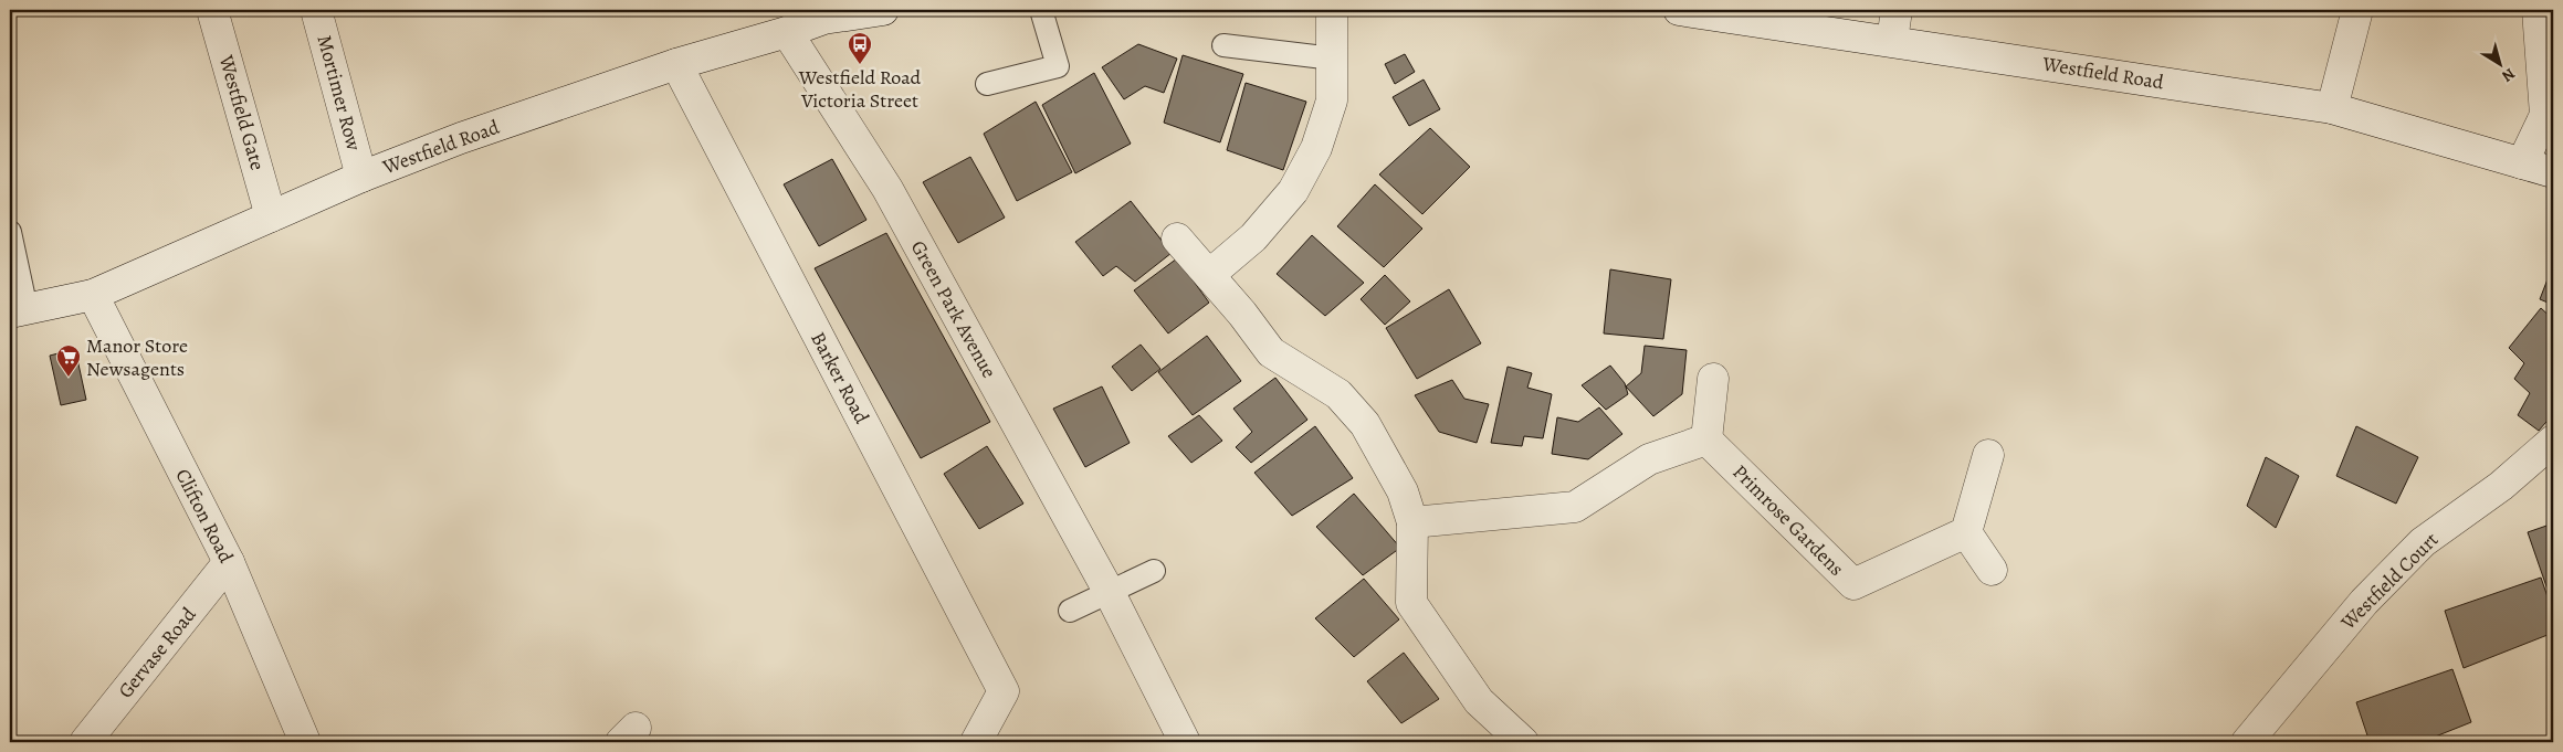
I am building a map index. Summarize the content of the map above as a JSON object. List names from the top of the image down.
{
  "streets": {
    "street": [
      "Westfield Road",
      "Mortimer Row",
      "Westfield Gate",
      "Green Park Avenue",
      "Barker Road",
      "Clifton Road",
      "Primrose Gardens",
      "Westfield Court",
      "Gervase Road"
    ]
  },
  "crossings": [
    ["Westfield Road", "Mortimer Row"],
    ["Westfield Road", "Westfield Gate"],
    ["Westfield Road", "Green Park Avenue"],
    ["Westfield Road", "Barker Road"],
    ["Westfield Road", "Clifton Road"],
    ["Clifton Road", "Gervase Road"]
  ],
  "places": {
    "bus stop": ["Westfield Road Victoria Street"],
    "supermarket": ["Manor Store Newsagents"]
  },
  "north": "bottom right"
}
